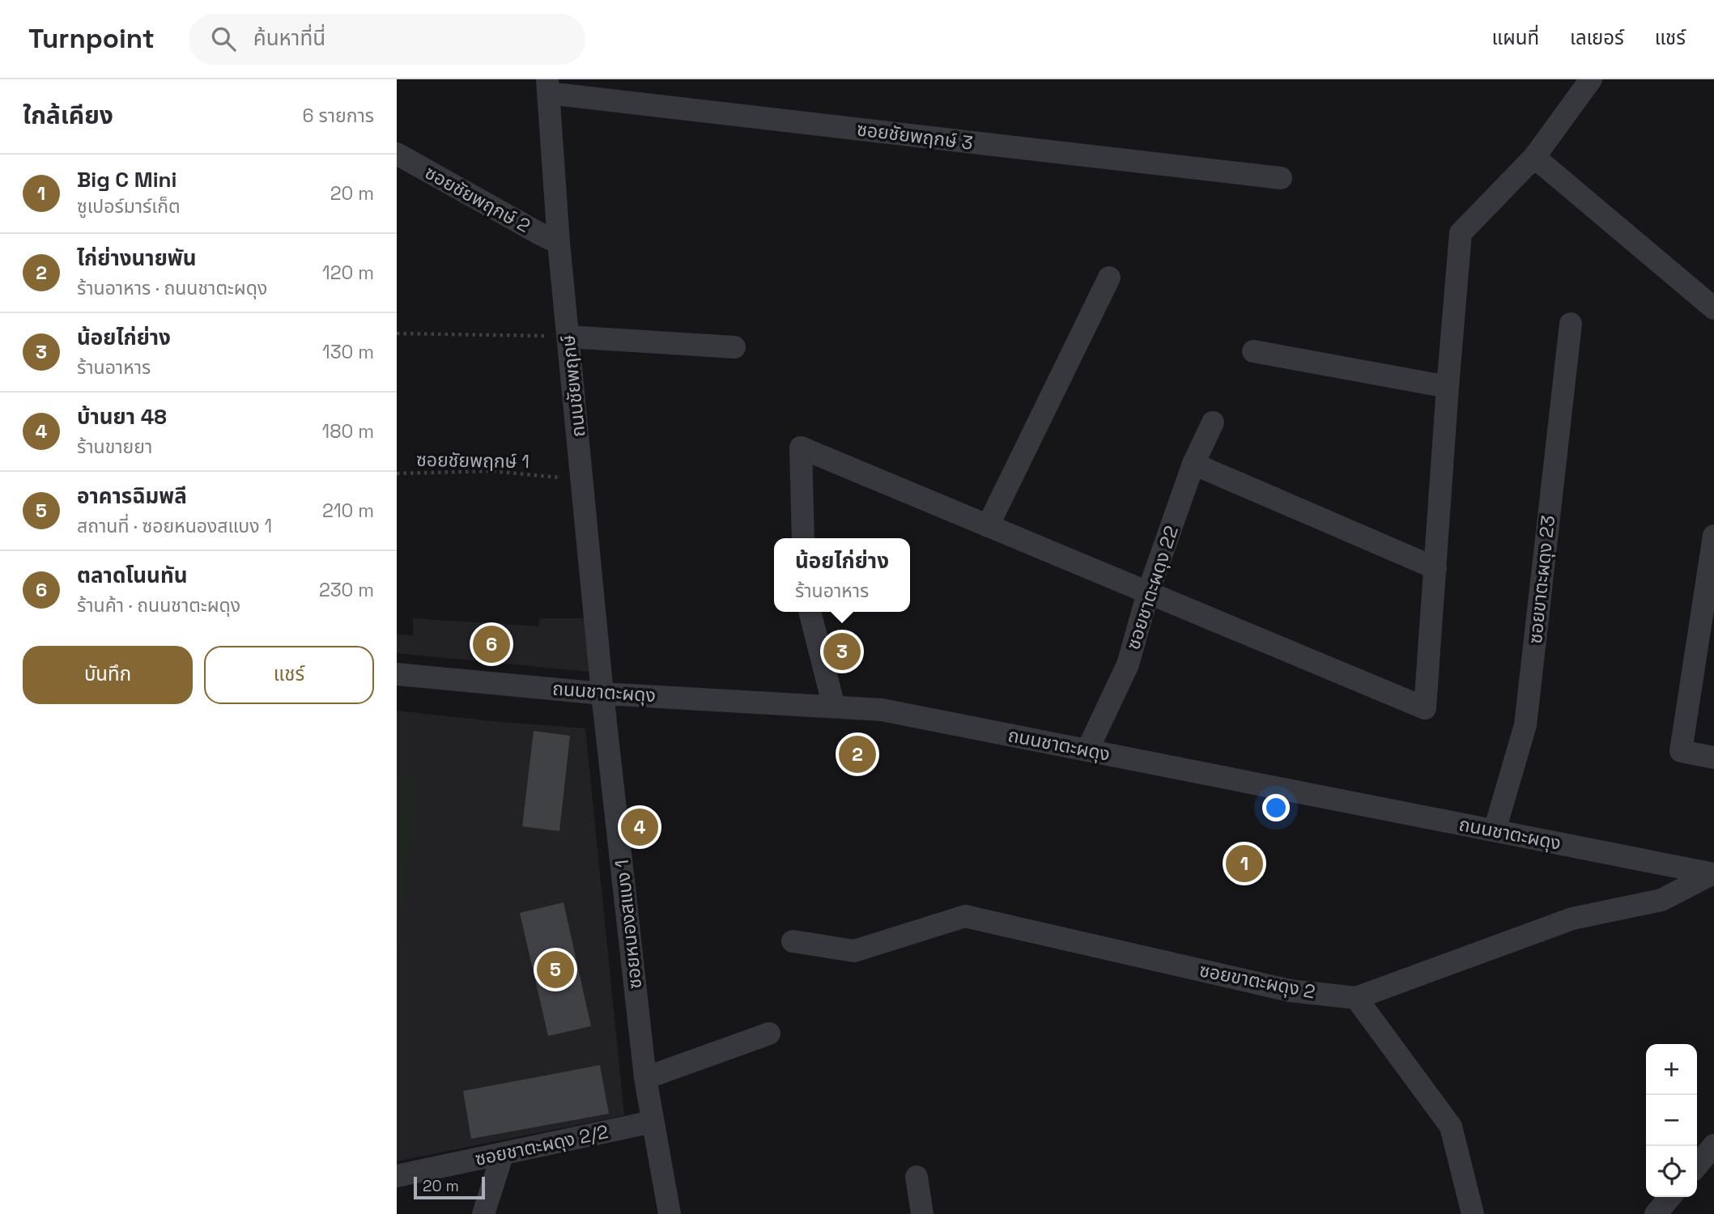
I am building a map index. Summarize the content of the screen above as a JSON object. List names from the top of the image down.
{
  "streets": {
    "street": [
      "ซอยชัยพฤกษ์ 3",
      "ซอยชัยพฤกษ์ 2",
      "ถนนชัยพฤกษ์",
      "ซอยขาตะผดุง 23",
      "ซอยชาตะผดุง 22",
      "ถนนชาตะผดุง",
      "ซอยหนองสแบง 1",
      "ซอยขาตะผดุง 2",
      "ซอยชาตะผดุง 2/2"
    ],
    "path": ["ซอยชัยพฤกษ์ 1"]
  },
  "crossings": [
    ["ซอยชัยพฤกษ์ 3", "ถนนชัยพฤกษ์"],
    ["ซอยชัยพฤกษ์ 2", "ถนนชัยพฤกษ์"],
    ["ถนนชัยพฤกษ์", "ซอยชัยพฤกษ์ 1"],
    ["ถนนชัยพฤกษ์", "ถนนชาตะผดุง"],
    ["ถนนชัยพฤกษ์", "ซอยหนองสแบง 1"],
    ["ซอยขาตะผดุง 23", "ถนนชาตะผดุง"],
    ["ซอยชาตะผดุง 22", "ถนนชาตะผดุง"],
    ["ถนนชาตะผดุง", "ซอยหนองสแบง 1"],
    ["ถนนชาตะผดุง", "ซอยขาตะผดุง 2"],
    ["ซอยหนองสแบง 1", "ซอยชาตะผดุง 2/2"]
  ],
  "scale_bar": "20 m",
  "page": {
    "header": "Turnpoint",
    "search": "ค้นหาที่นี่",
    "nav": ["แผนที่", "เลเยอร์", "แชร์"],
    "heading": ["ใกล้เคียง", "6 รายการ"],
    "list": [
      {
        "mark": "1",
        "name": "Big C Mini",
        "note": "ซูเปอร์มาร์เก็ต",
        "value": "20 m"
      },
      {
        "mark": "2",
        "name": "ไก่ย่างนายพัน",
        "note": "ร้านอาหาร · ถนนชาตะผดุง",
        "value": "120 m"
      },
      {
        "mark": "3",
        "name": "น้อยไก่ย่าง",
        "note": "ร้านอาหาร",
        "value": "130 m"
      },
      {
        "mark": "4",
        "name": "บ้านยา 48",
        "note": "ร้านขายยา",
        "value": "180 m"
      },
      {
        "mark": "5",
        "name": "อาคารฉิมพลี",
        "note": "สถานที่ · ซอยหนองสแบง 1",
        "value": "210 m"
      },
      {
        "mark": "6",
        "name": "ตลาดโนนทัน",
        "note": "ร้านค้า · ถนนชาตะผดุง",
        "value": "230 m"
      }
    ],
    "popup": ["น้อยไก่ย่าง", "ร้านอาหาร"],
    "pins": [
      "6",
      "3",
      "2",
      "4",
      "1",
      "5"
    ],
    "buttons": ["บันทึก", "แชร์"],
    "map_buttons": ["+", "−"],
    "scale": "20 m"
  }
}
